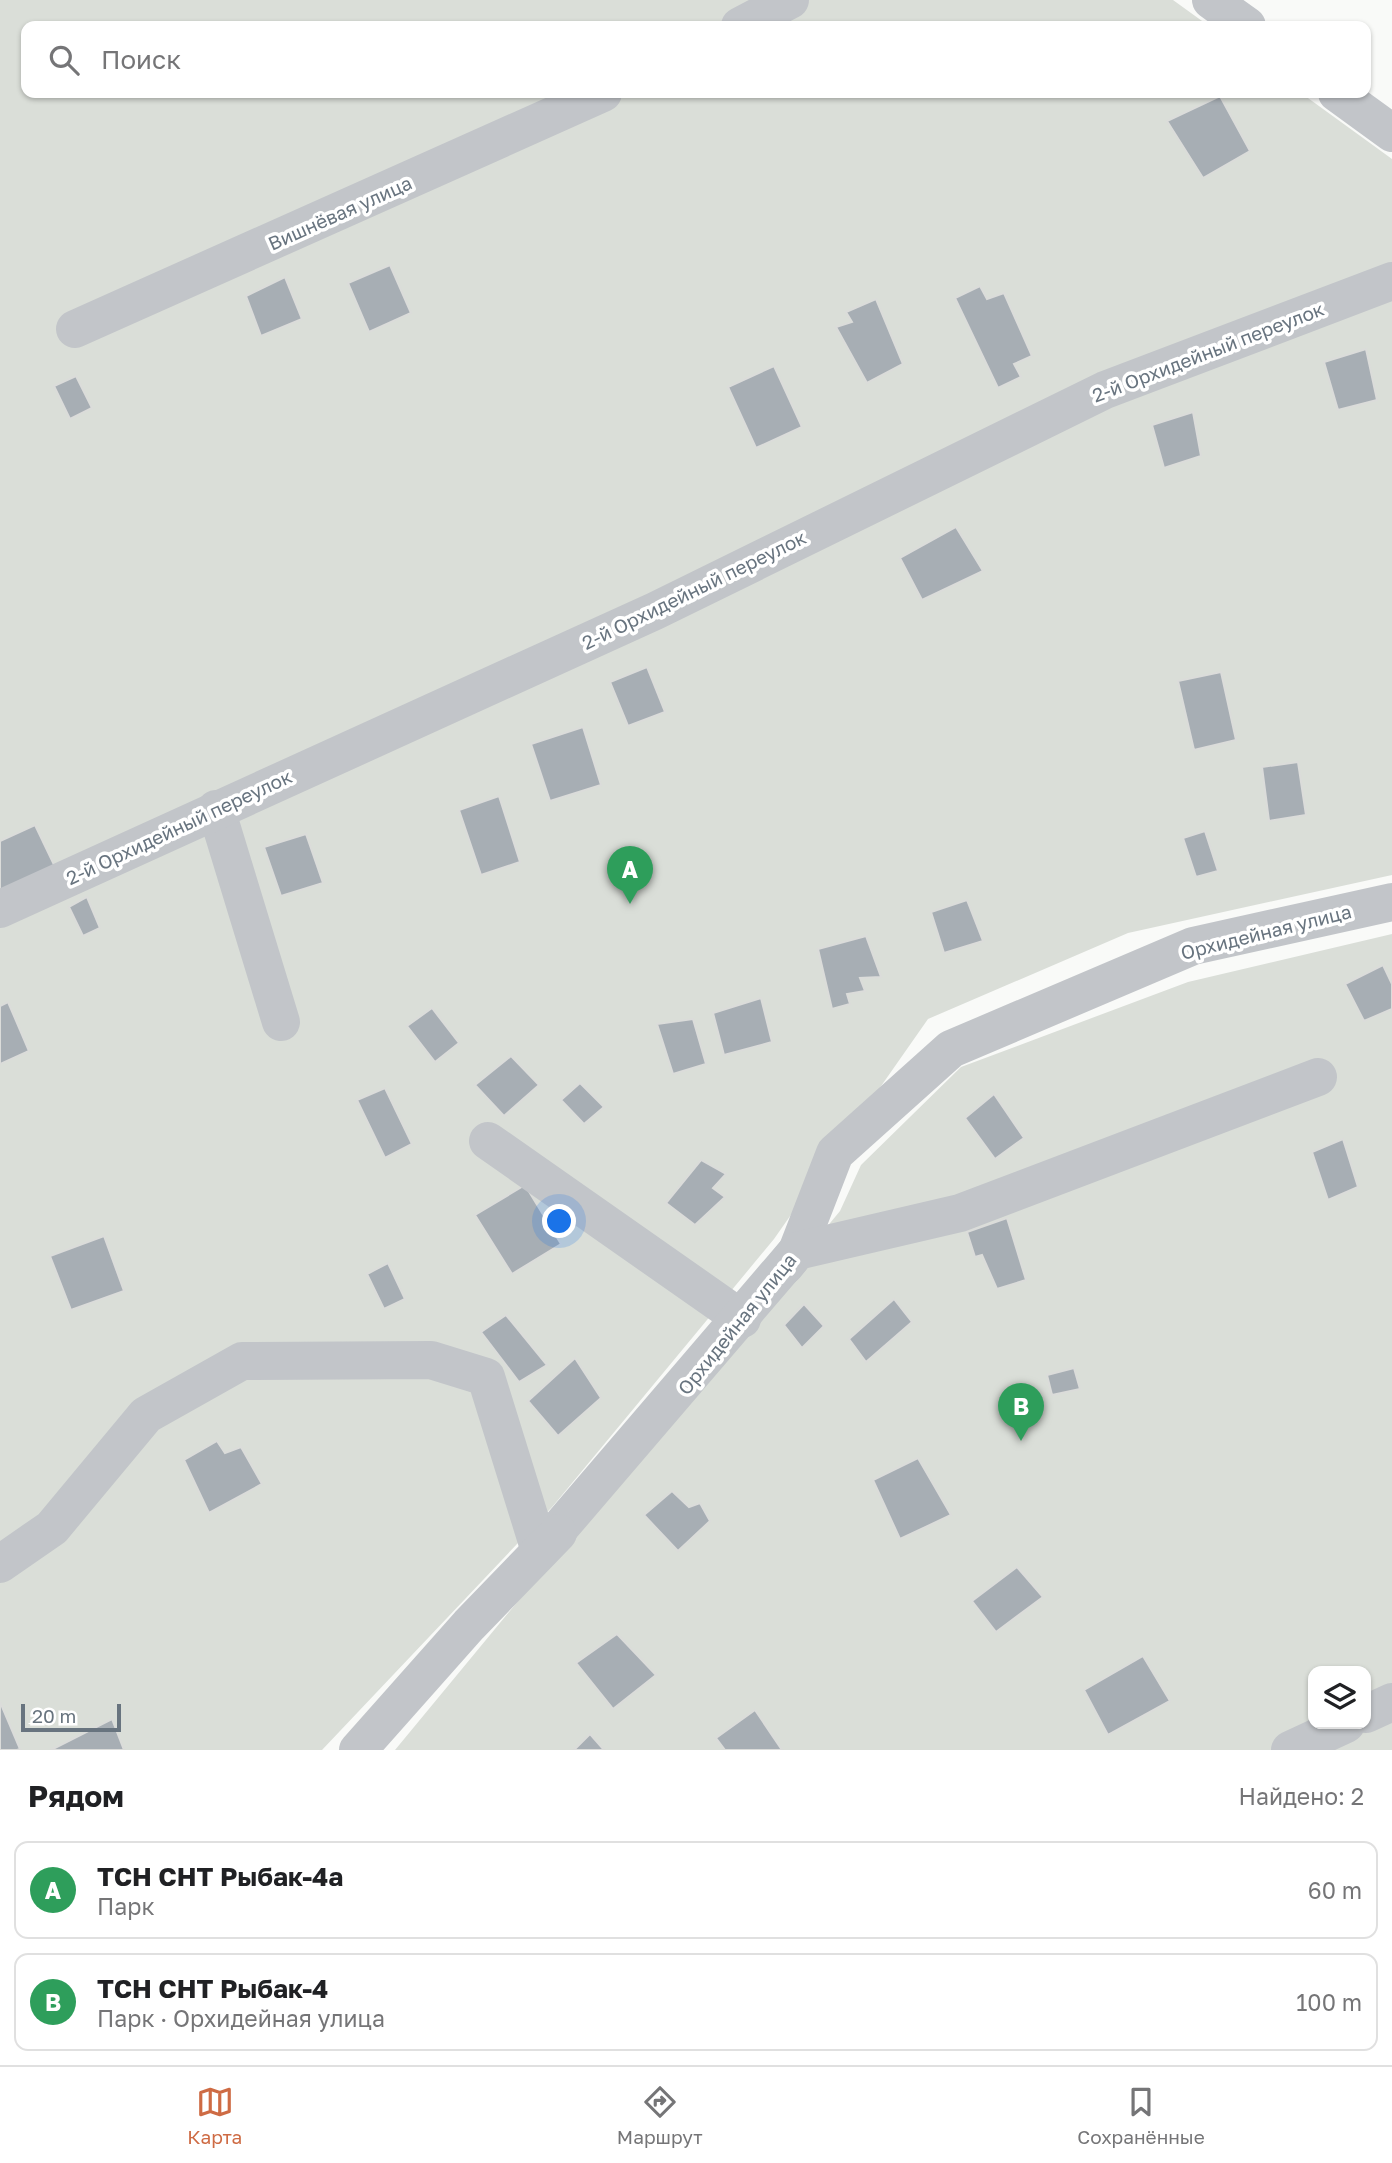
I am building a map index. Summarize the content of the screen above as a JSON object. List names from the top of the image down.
{
  "streets": {
    "street": ["Вишнёвая улица", "2-й Орхидейный переулок", "Орхидейная улица"]
  },
  "scale_bar": "20 m",
  "page": {
    "search": "Поиск",
    "pins": ["A", "B"],
    "scale": "20 m",
    "heading": ["Рядом", "Найдено: 2"],
    "list": [
      {
        "mark": "A",
        "name": "ТСН СНТ Рыбак-4а",
        "note": "Парк",
        "value": "60 m"
      },
      {
        "mark": "B",
        "name": "ТСН СНТ Рыбак-4",
        "note": "Парк · Орхидейная улица",
        "value": "100 m"
      }
    ],
    "nav": ["Карта", "Маршрут", "Сохранённые"]
  }
}
